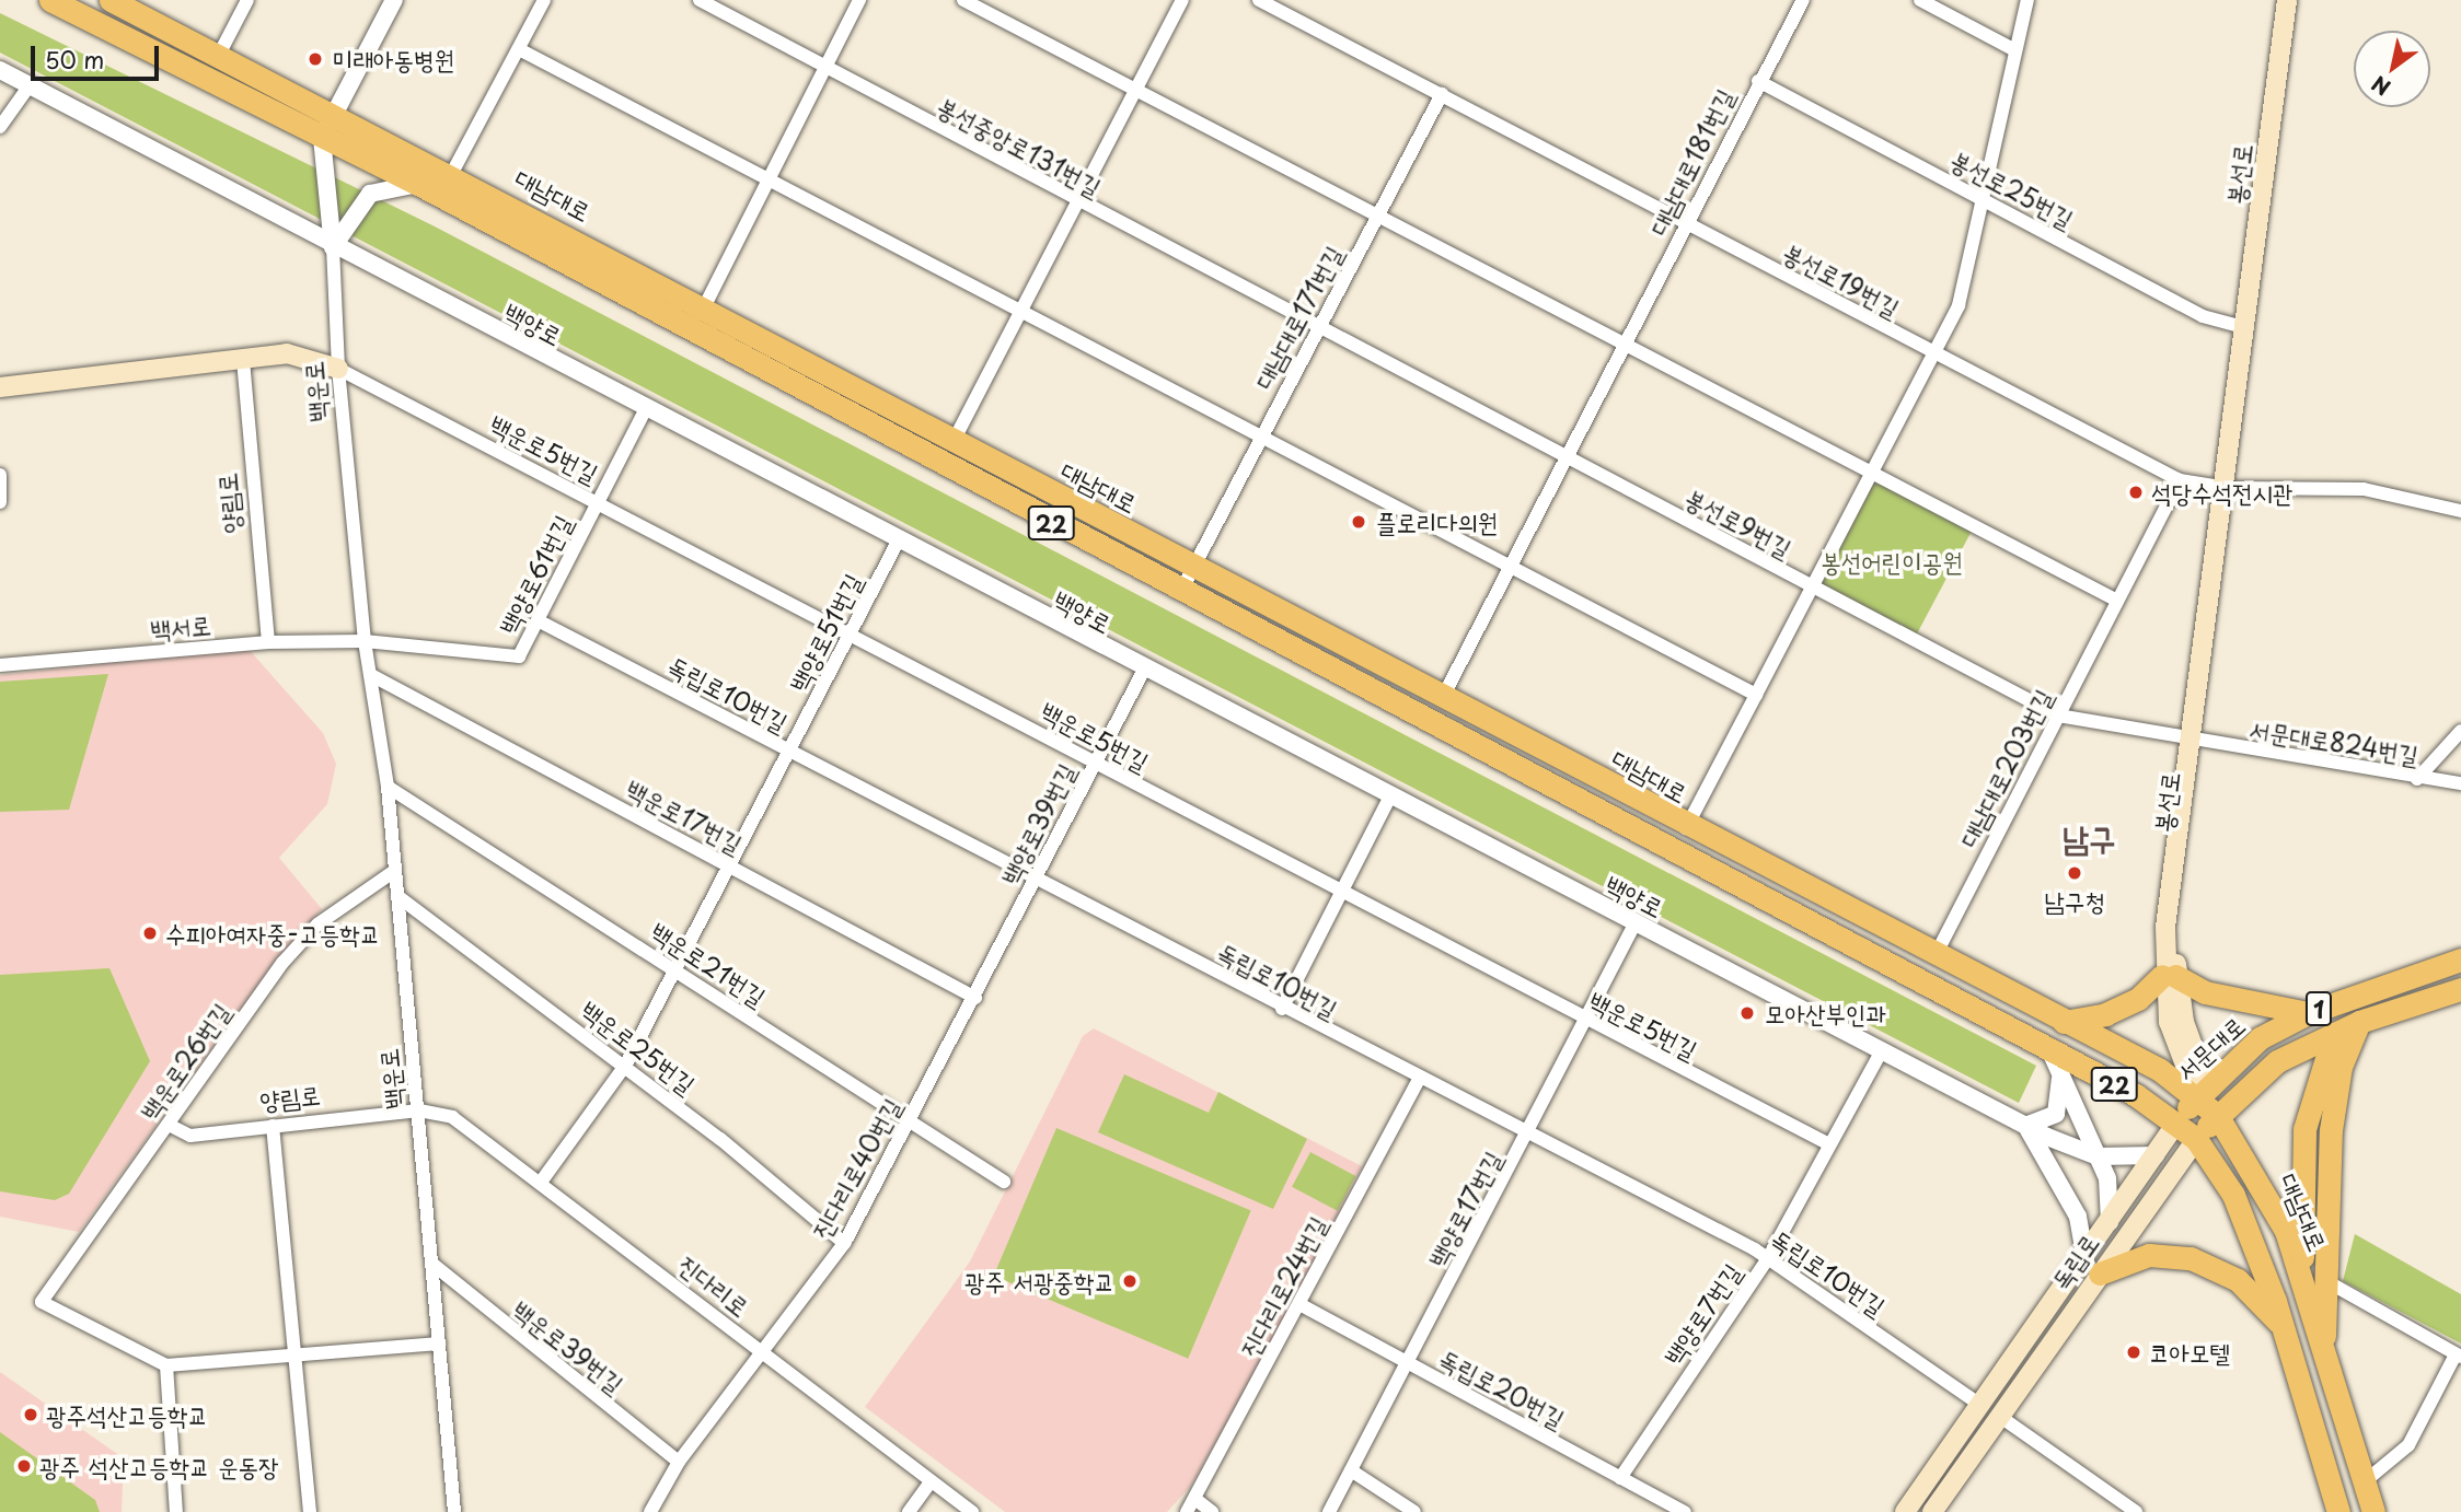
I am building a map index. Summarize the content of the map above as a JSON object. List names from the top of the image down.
{
  "streets": {
    "main road": [
      "봉선로",
      "대남대로",
      "22",
      "1",
      "서문대로",
      "독립로"
    ],
    "street": [
      "봉선중앙로131번길",
      "대남대로181번길",
      "봉선로25번길",
      "봉선로19번길",
      "대남대로171번길",
      "백양로",
      "백운로",
      "백운로5번길",
      "양림로",
      "봉선로9번길",
      "백양로61번길",
      "백서로",
      "백양로51번길",
      "독립로10번길",
      "서문대로824번길",
      "대남대로203번길",
      "백운로17번길",
      "백양로39번길",
      "백운로21번길",
      "백운로25번길",
      "백운로26번길",
      "진다리로40번길",
      "백양로17번길",
      "진다리로",
      "진다리로24번길",
      "백양로7번길",
      "백운로39번길",
      "독립로20번길"
    ]
  },
  "crossings": [
    ["봉선중앙로131번길", "대남대로171번길"],
    ["봉선중앙로131번길", "봉선로9번길"],
    ["대남대로181번길", "봉선로25번길"],
    ["대남대로181번길", "대남대로"],
    ["대남대로181번길", "봉선로19번길"],
    ["대남대로181번길", "봉선로9번길"],
    ["봉선로", "봉선로25번길"],
    ["봉선로", "대남대로"],
    ["봉선로", "봉선로19번길"],
    ["봉선로", "봉선로9번길"],
    ["봉선로", "서문대로824번길"],
    ["봉선로", "서문대로"],
    ["대남대로", "대남대로171번길"],
    ["대남대로", "대남대로203번길"],
    ["대남대로", "서문대로"],
    ["봉선로19번길", "대남대로171번길"],
    ["봉선로19번길", "대남대로203번길"],
    ["대남대로171번길", "22"],
    ["대남대로171번길", "봉선로9번길"],
    ["백양로", "백운로"],
    ["백양로", "백양로61번길"],
    ["백양로", "백양로51번길"],
    ["백양로", "백양로39번길"],
    ["백양로", "백양로17번길"],
    ["백양로", "독립로"],
    ["백양로", "백양로7번길"],
    ["백운로", "백운로5번길"],
    ["백운로", "양림로"],
    ["백운로", "22"],
    ["백운로", "백양로61번길"],
    ["백운로", "백서로"],
    ["백운로", "백운로17번길"],
    ["백운로", "백운로21번길"],
    ["백운로", "백운로25번길"],
    ["백운로", "백운로26번길"],
    ["백운로", "진다리로"],
    ["백운로", "백운로39번길"],
    ["백운로5번길", "백양로61번길"],
    ["백운로5번길", "백양로51번길"],
    ["백운로5번길", "백양로39번길"],
    ["백운로5번길", "백양로17번길"],
    ["백운로5번길", "백양로7번길"],
    ["양림로", "백서로"],
    ["양림로", "백운로26번길"],
    ["양림로", "진다리로"],
    ["22", "서문대로"],
    ["22", "독립로"],
    ["봉선로9번길", "서문대로824번길"],
    ["봉선로9번길", "대남대로203번길"],
    ["백양로61번길", "백서로"],
    ["백양로61번길", "독립로10번길"],
    ["백양로51번길", "독립로10번길"],
    ["백양로51번길", "백운로17번길"],
    ["백양로51번길", "백운로21번길"],
    ["백양로51번길", "백운로25번길"],
    ["백양로51번길", "진다리로"],
    ["독립로10번길", "백양로39번길"],
    ["독립로10번길", "백양로17번길"],
    ["독립로10번길", "독립로"],
    ["독립로10번길", "진다리로24번길"],
    ["독립로10번길", "백양로7번길"],
    ["백운로17번길", "백양로39번길"],
    ["백운로17번길", "진다리로40번길"],
    ["백양로39번길", "진다리로40번길"],
    ["백운로21번길", "진다리로40번길"],
    ["백운로25번길", "진다리로40번길"],
    ["서문대로", "독립로"],
    ["진다리로40번길", "진다리로"],
    ["진다리로40번길", "백운로39번길"],
    ["백양로17번길", "독립로20번길"],
    ["진다리로24번길", "독립로20번길"],
    ["백양로7번길", "독립로20번길"]
  ],
  "districts": ["남구"],
  "parks": ["봉선어린이공원"],
  "places": [
    "미래아동병원",
    "석당수석전시관",
    "플로리다의원",
    "남구청",
    "수피아여자중-고등학교",
    "모아산부인과",
    "광주 서광중학교",
    "코아모텔",
    "광주석산고등학교",
    "광주 석산고등학교 운동장"
  ],
  "scale_bar": "50 m",
  "north": "bottom left"
}
